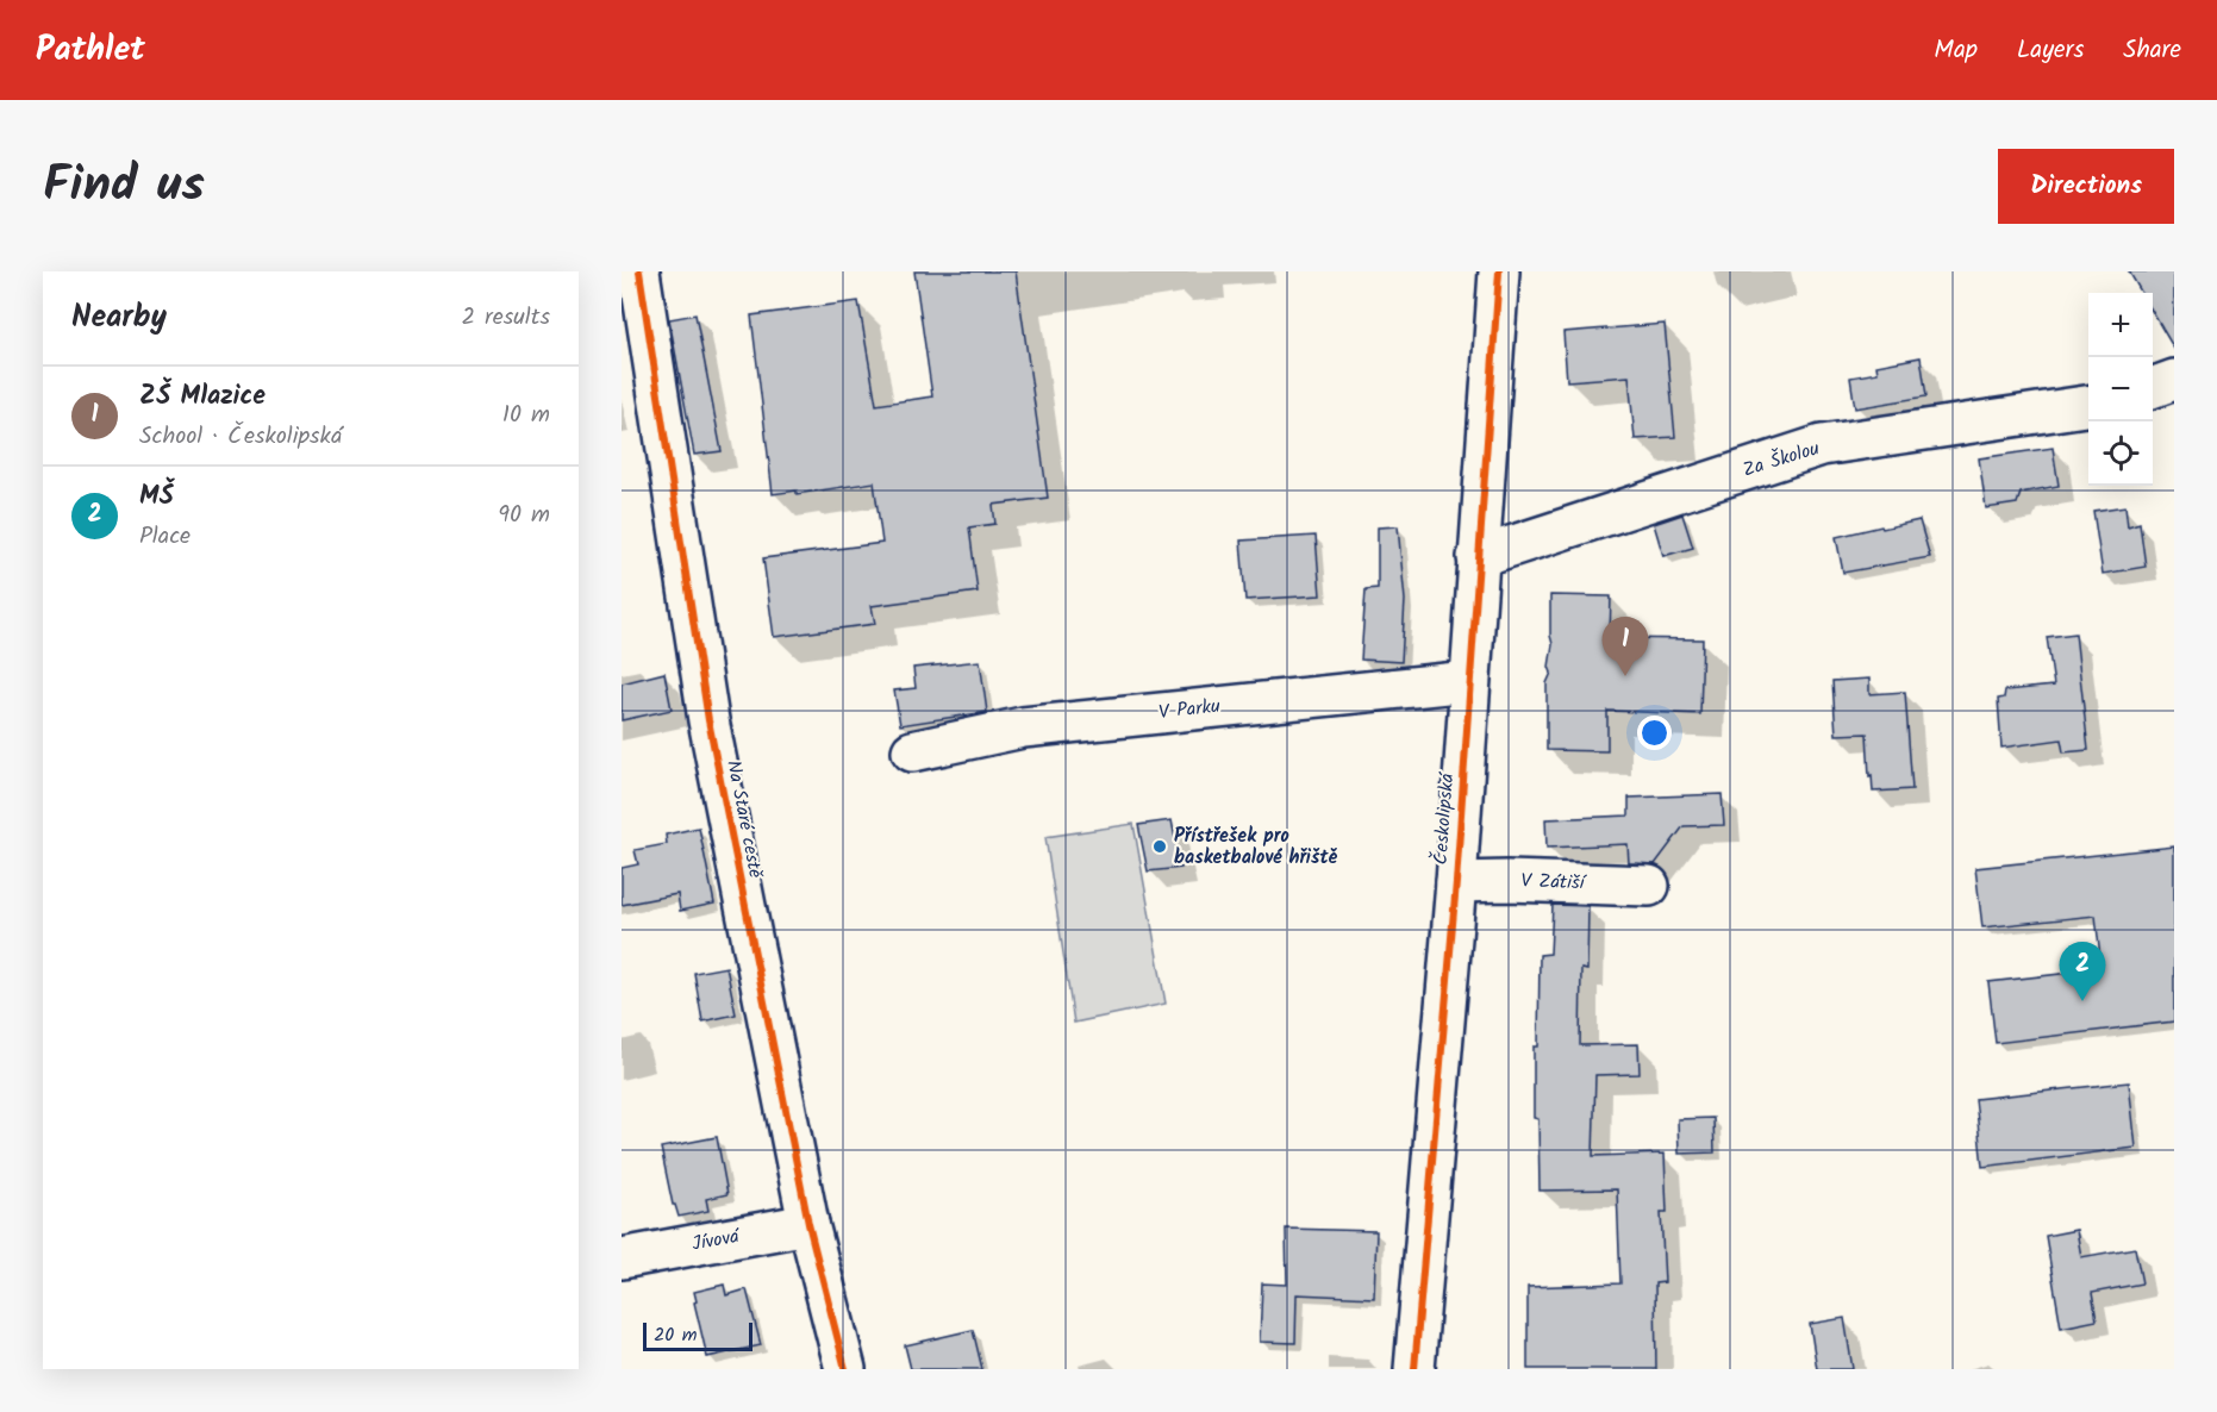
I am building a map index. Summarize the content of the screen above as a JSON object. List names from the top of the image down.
{
  "streets": {
    "street": [
      "Za Školou",
      "V Parku",
      "Na Staré cestě",
      "Českolipská",
      "V Zátiší",
      "Jívová"
    ]
  },
  "crossings": [
    ["Za Školou", "Českolipská"],
    ["V Parku", "Českolipská"],
    ["Na Staré cestě", "Jívová"],
    ["Českolipská", "V Zátiší"]
  ],
  "places": ["Přístřešek pro basketbalové hřiště"],
  "scale_bar": "20 m",
  "page": {
    "header": "Pathlet",
    "nav": ["Map", "Layers", "Share"],
    "title": "Find us",
    "buttons": "Directions",
    "heading": ["Nearby", "2 results"],
    "map_buttons": ["+", "−"],
    "list": [
      {
        "mark": "1",
        "name": "ZŠ Mlazice",
        "note": "School · Českolipská",
        "value": "10 m"
      },
      {
        "mark": "2",
        "name": "MŠ",
        "note": "Place",
        "value": "90 m"
      }
    ],
    "pins": ["1", "2"],
    "scale": "20 m"
  }
}
